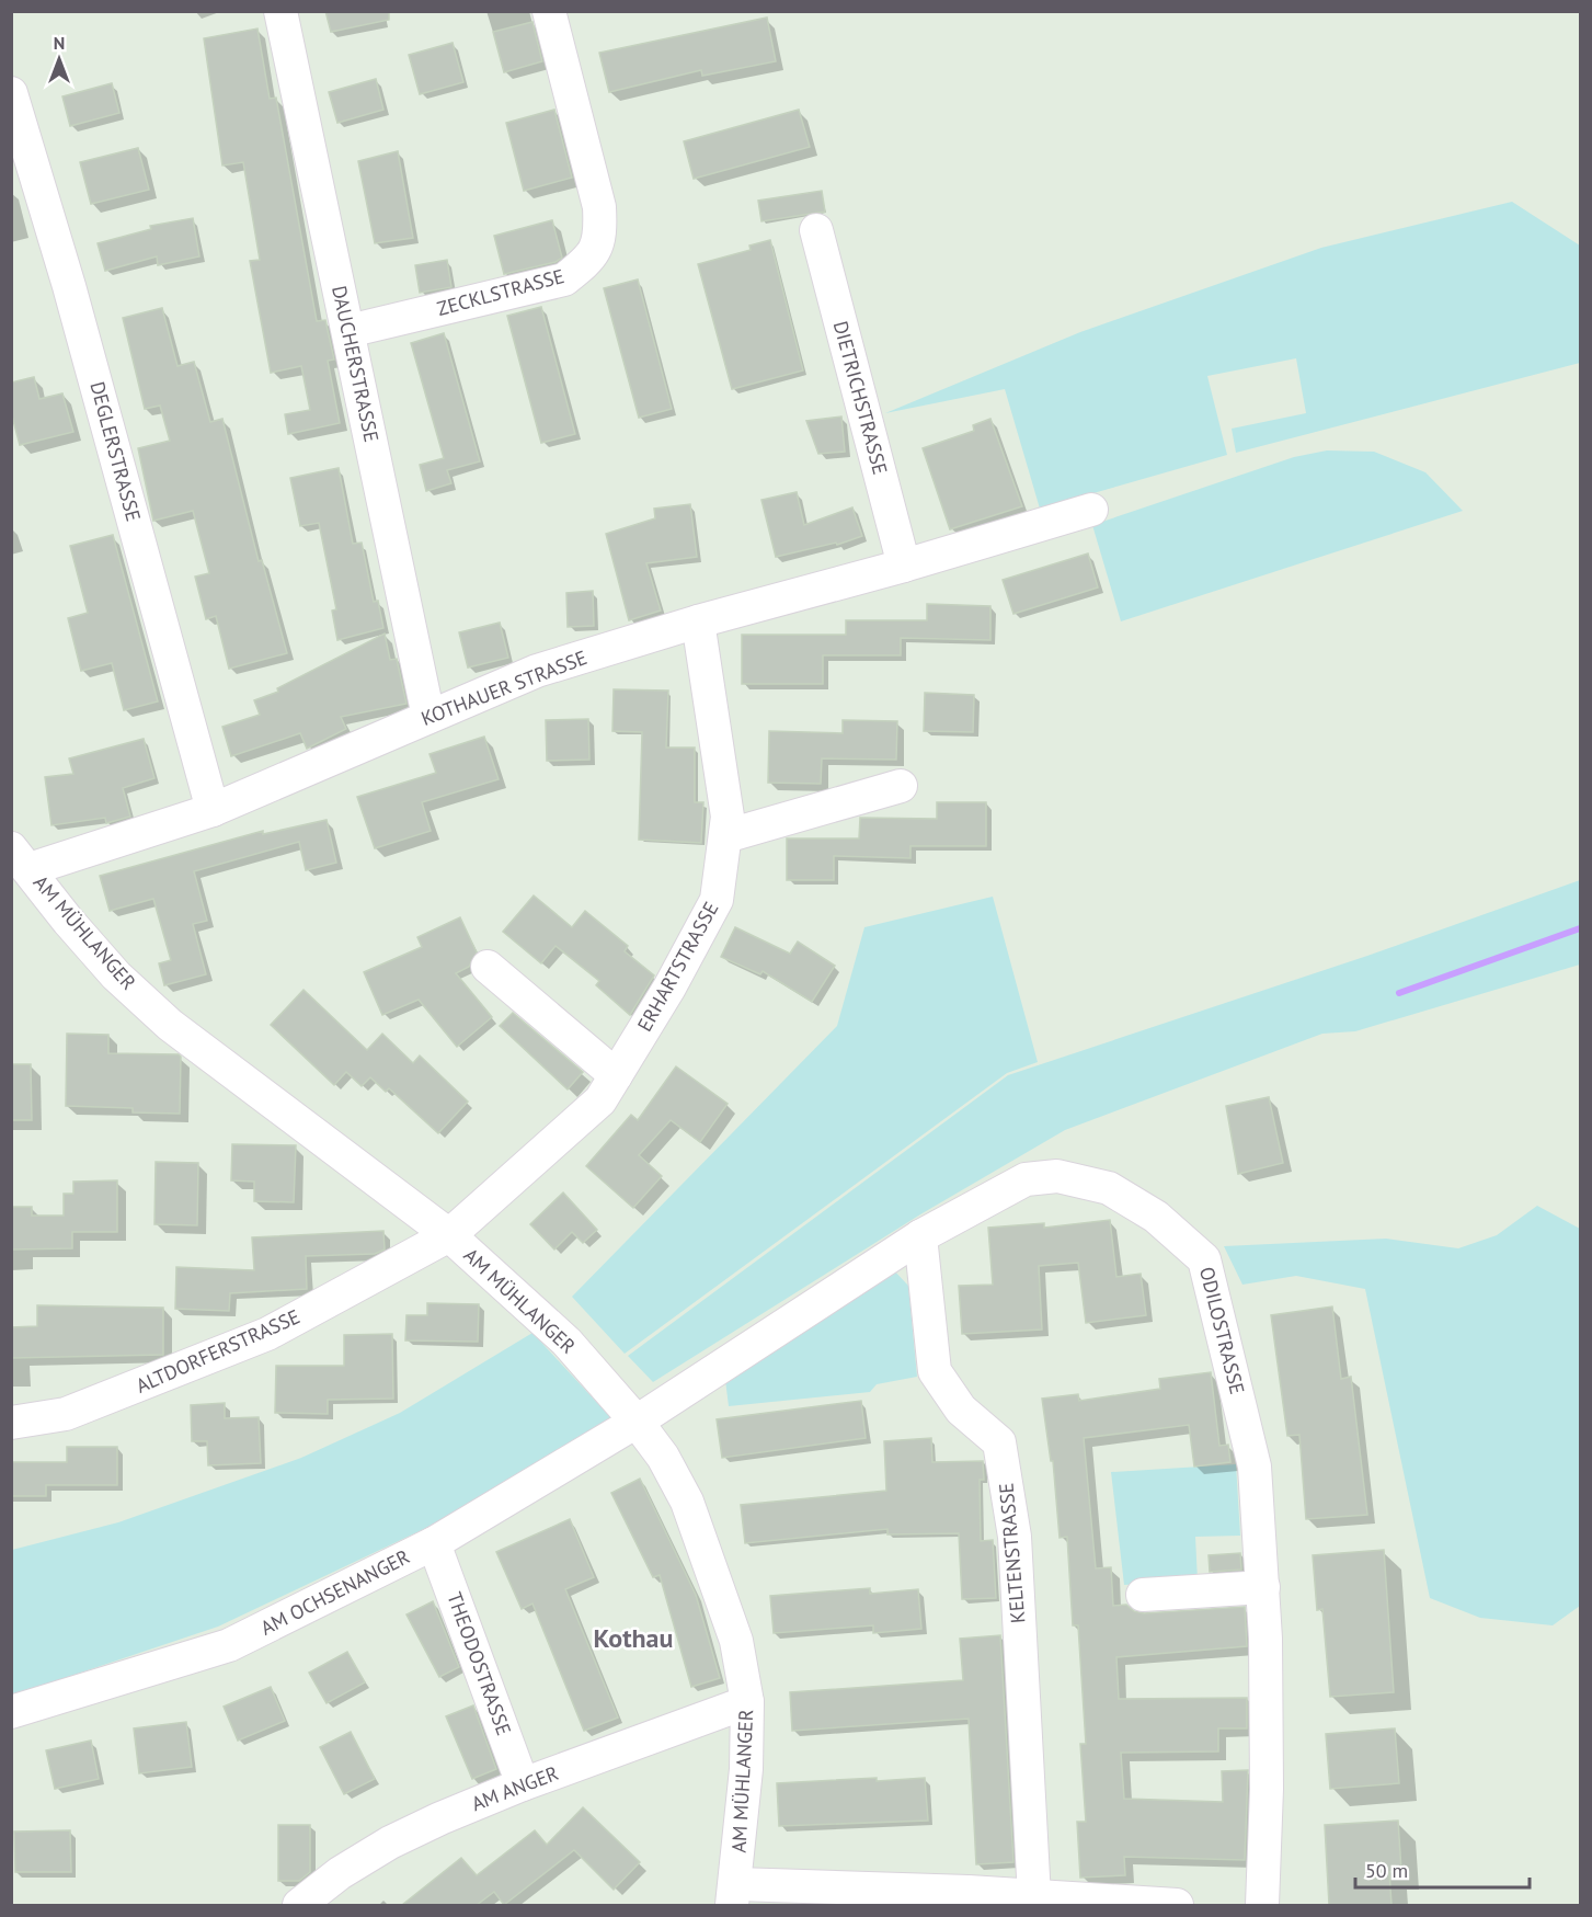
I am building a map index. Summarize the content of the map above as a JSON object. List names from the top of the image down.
{
  "streets": {
    "street": [
      "ZECKLSTRASSE",
      "DAUCHERSTRASSE",
      "DIETRICHSTRASSE",
      "DEGLERSTRASSE",
      "KOTHAUER STRASSE",
      "AM MÜHLANGER",
      "ERHARTSTRASSE",
      "ODILOSTRASSE",
      "ALTDORFERSTRASSE",
      "KELTENSTRASSE",
      "AM OCHSENANGER",
      "THEODOSTRASSE",
      "AM ANGER"
    ]
  },
  "crossings": [
    ["ZECKLSTRASSE", "DAUCHERSTRASSE"],
    ["DAUCHERSTRASSE", "KOTHAUER STRASSE"],
    ["DIETRICHSTRASSE", "KOTHAUER STRASSE"],
    ["DEGLERSTRASSE", "KOTHAUER STRASSE"],
    ["KOTHAUER STRASSE", "AM MÜHLANGER"],
    ["KOTHAUER STRASSE", "ERHARTSTRASSE"],
    ["AM MÜHLANGER", "ERHARTSTRASSE"],
    ["AM MÜHLANGER", "ODILOSTRASSE"],
    ["AM MÜHLANGER", "ALTDORFERSTRASSE"],
    ["AM MÜHLANGER", "AM OCHSENANGER"],
    ["AM MÜHLANGER", "AM ANGER"],
    ["ERHARTSTRASSE", "ALTDORFERSTRASSE"],
    ["ODILOSTRASSE", "KELTENSTRASSE"],
    ["ODILOSTRASSE", "AM OCHSENANGER"],
    ["AM OCHSENANGER", "THEODOSTRASSE"],
    ["THEODOSTRASSE", "AM ANGER"]
  ],
  "districts": ["Kothau"],
  "scale_bar": "50 m",
  "north": "top"
}
